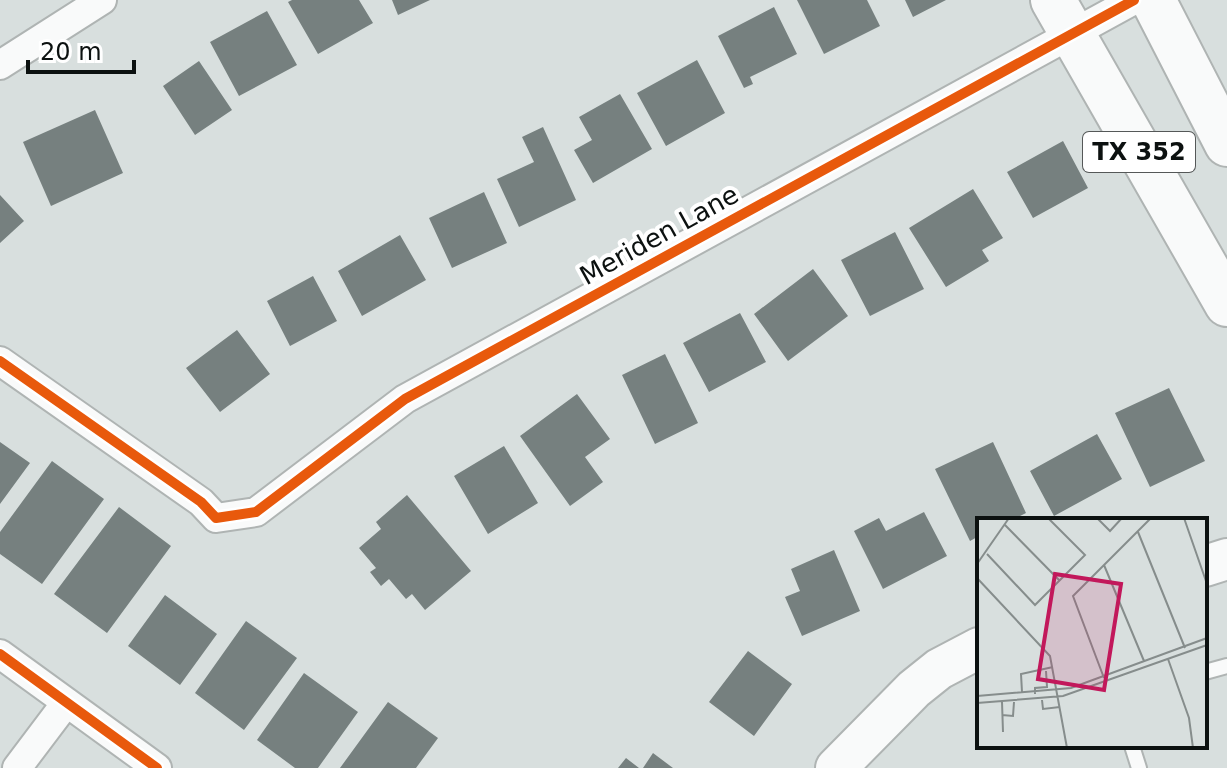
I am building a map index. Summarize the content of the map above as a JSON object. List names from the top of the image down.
{
  "streets": {
    "main road": ["TX 352"],
    "street": ["Meriden Lane"]
  },
  "crossings": [
    ["TX 352", "Meriden Lane"]
  ],
  "scale_bar": "20 m"
}
